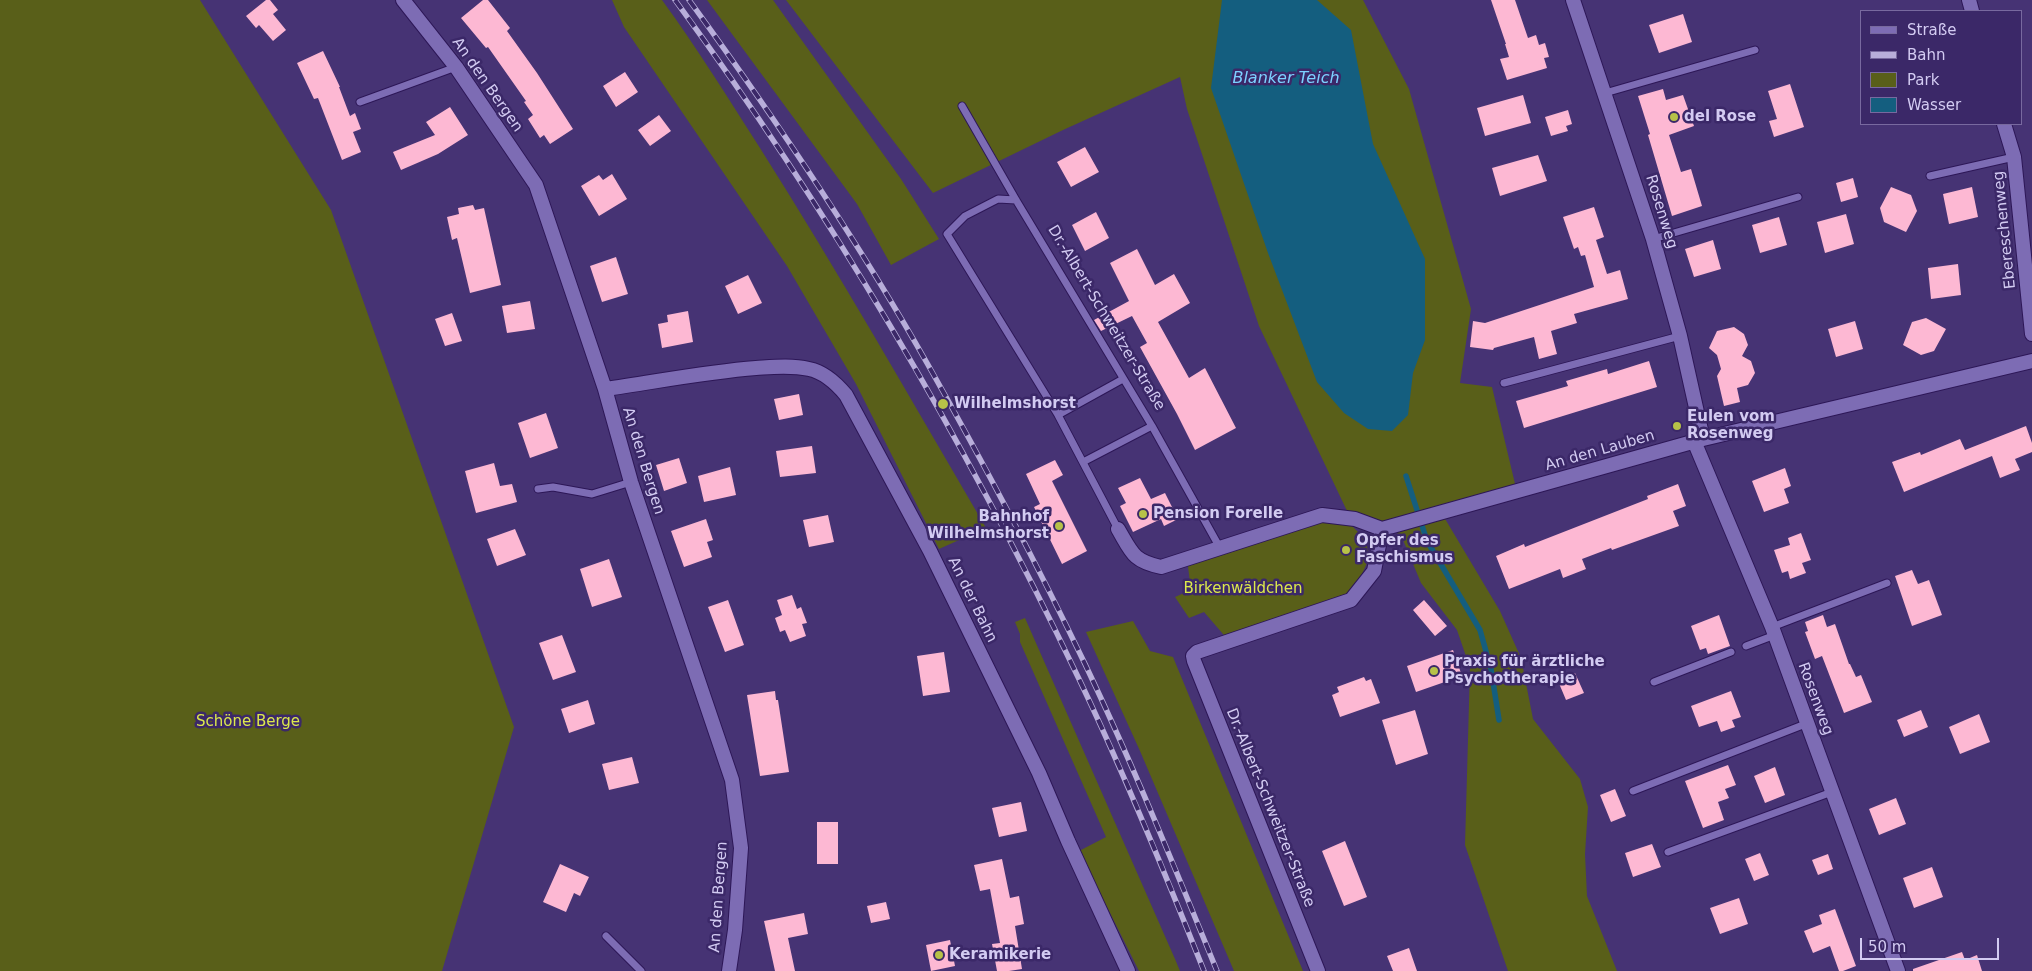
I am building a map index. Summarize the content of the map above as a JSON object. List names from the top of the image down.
{
  "streets": {
    "street": [
      "An den Bergen",
      "Rosenweg",
      "Ebereschenweg",
      "Dr.-Albert-Schweitzer-Straße",
      "An den Lauben",
      "An der Bahn"
    ]
  },
  "crossings": [
    ["An den Bergen", "An der Bahn"],
    ["Rosenweg", "An den Lauben"],
    ["Dr.-Albert-Schweitzer-Straße", "An den Lauben"]
  ],
  "water": ["Blanker Teich"],
  "parks": ["Birkenwäldchen", "Schöne Berge"],
  "places": [
    "del Rose",
    "Wilhelmshorst",
    "Eulen vom Rosenweg",
    "Pension Forelle",
    "Bahnhof Wilhelmshorst",
    "Opfer des Faschismus",
    "Praxis für ärztliche Psychotherapie",
    "Keramikerie"
  ],
  "legend": [
    "Straße",
    "Bahn",
    "Park",
    "Wasser"
  ],
  "scale_bar": "50 m"
}
